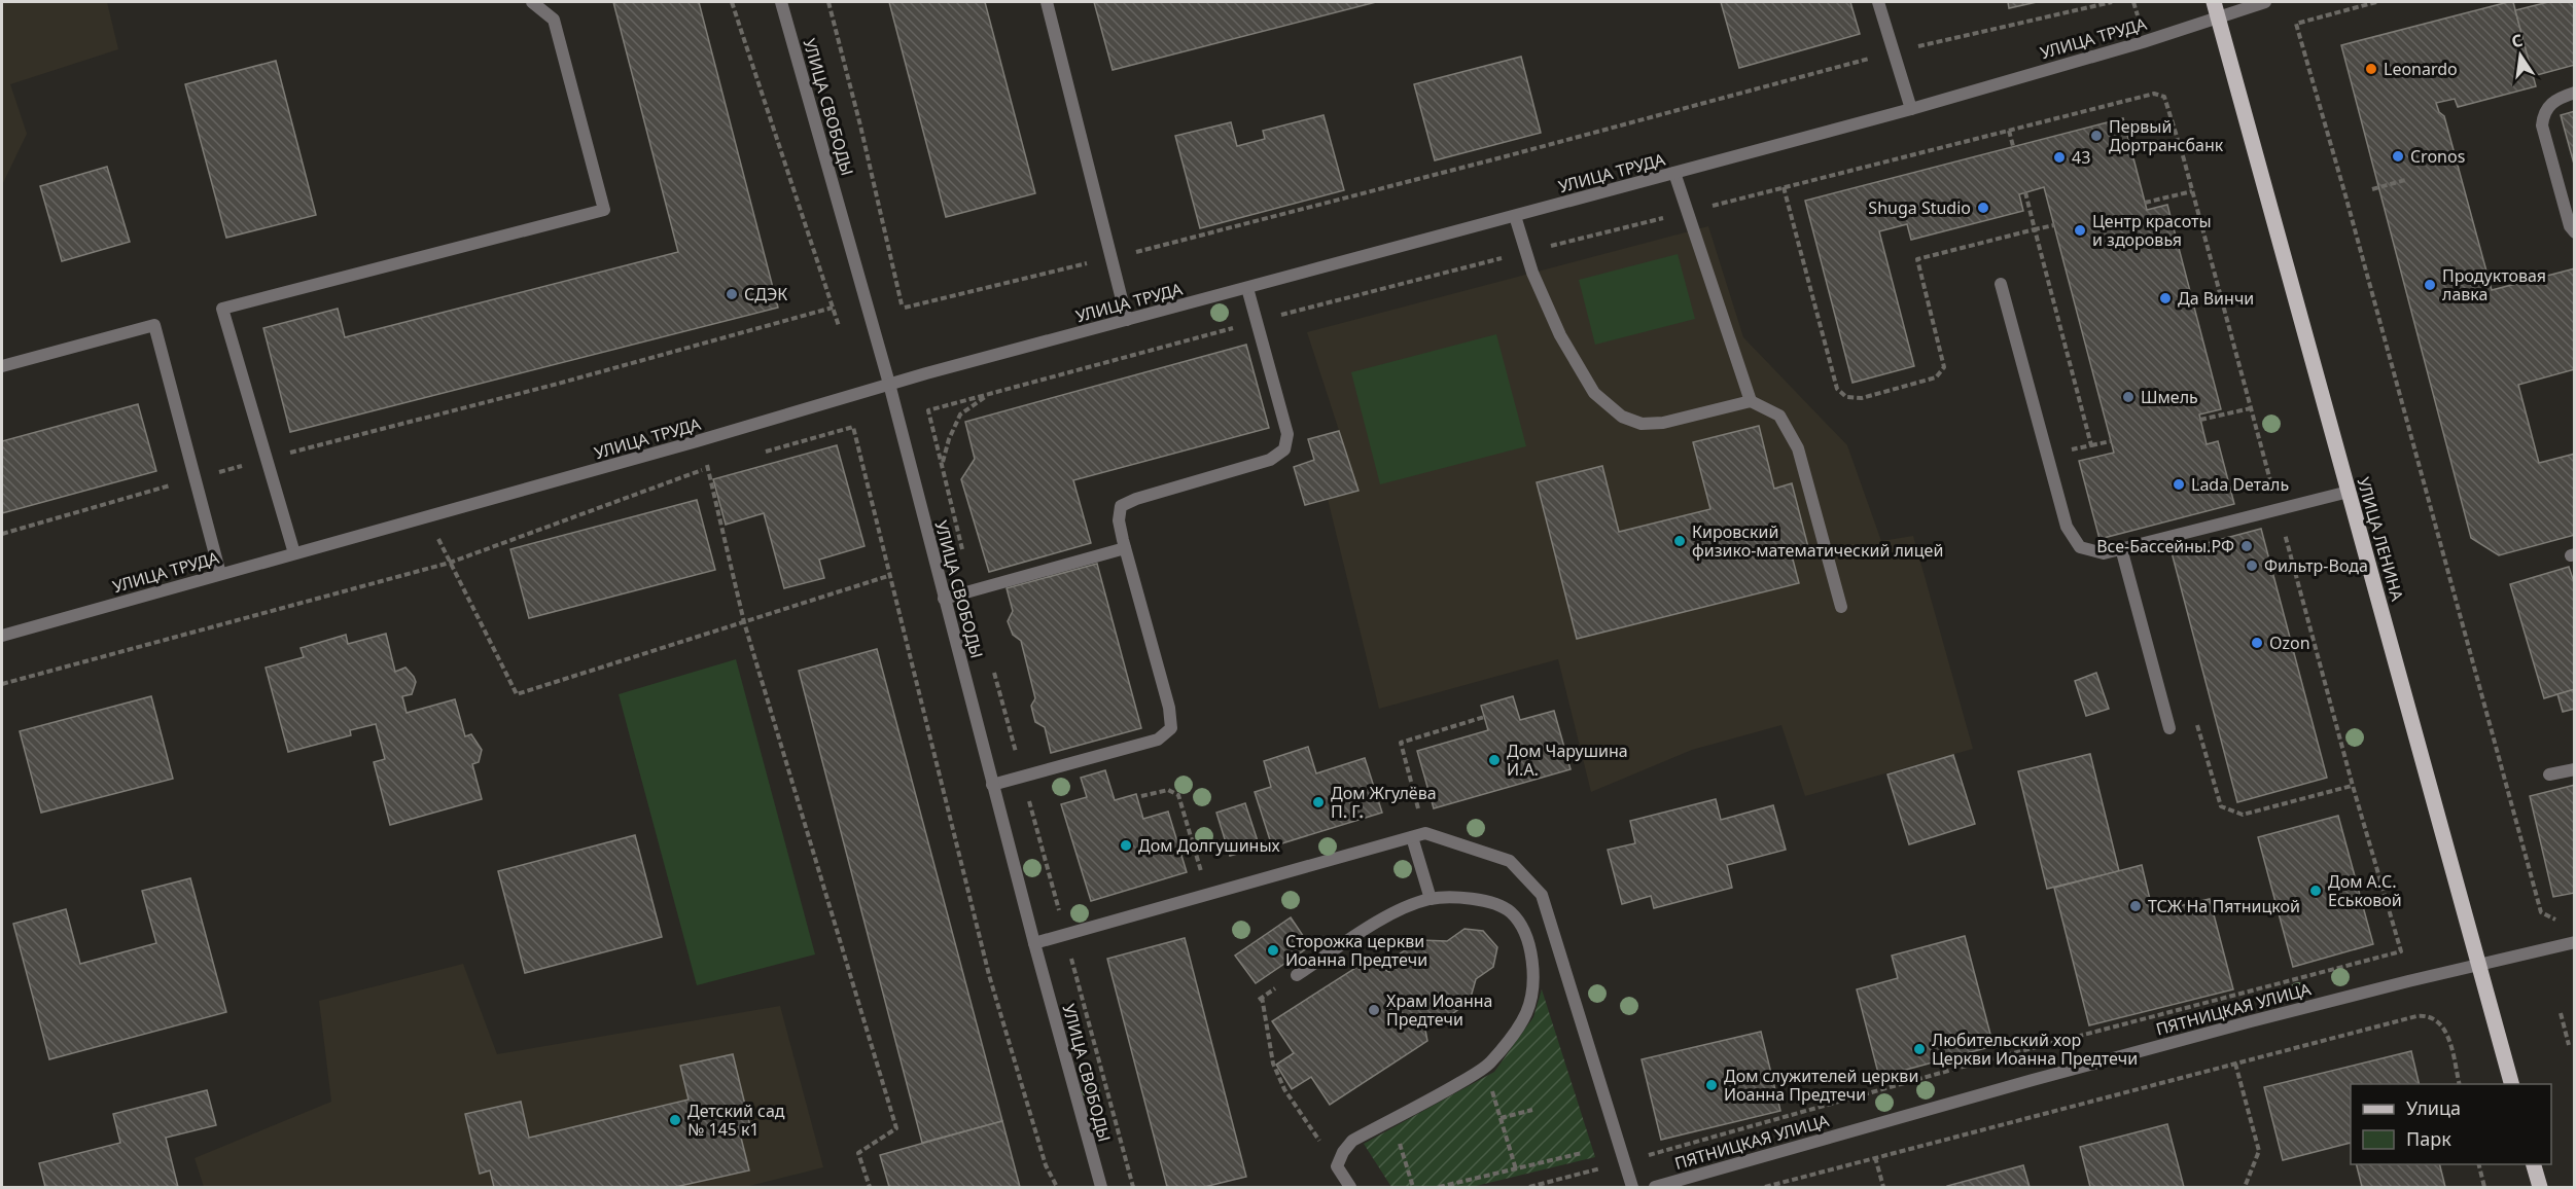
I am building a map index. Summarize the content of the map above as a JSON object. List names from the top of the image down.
{
  "streets": {
    "main road": ["УЛИЦА ЛЕНИНА"],
    "street": ["УЛИЦА ТРУДА", "УЛИЦА СВОБОДЫ", "ПЯТНИЦКАЯ УЛИЦА"]
  },
  "crossings": [
    ["УЛИЦА ТРУДА", "УЛИЦА СВОБОДЫ"],
    ["УЛИЦА ТРУДА", "УЛИЦА ЛЕНИНА"],
    ["УЛИЦА ЛЕНИНА", "ПЯТНИЦКАЯ УЛИЦА"]
  ],
  "places": [
    "Leonardo",
    "Первый Дортрансбанк",
    "Cronos",
    "43",
    "Shuga Studio",
    "Центр красоты и здоровья",
    "Продуктовая лавка",
    "СДЭК",
    "Да Винчи",
    "Шмель",
    "Lada Dеталь",
    "Кировский физико-математический лицей",
    "Все-Бассейны.РФ",
    "Фильтр-Вода",
    "Ozon",
    "Дом Чарушина И.А.",
    "Дом Жгулёва П. Г.",
    "Дом Долгушиных",
    "Дом А.С. Еськовой",
    "ТСЖ На Пятницкой",
    "Сторожка церкви Иоанна Предтечи",
    "Храм Иоанна Предтечи",
    "Любительский хор Церкви Иоанна Предтечи",
    "Дом служителей церкви Иоанна Предтечи",
    "Детский сад № 145 к1"
  ],
  "legend": ["Улица", "Парк"],
  "north": "top"
}
